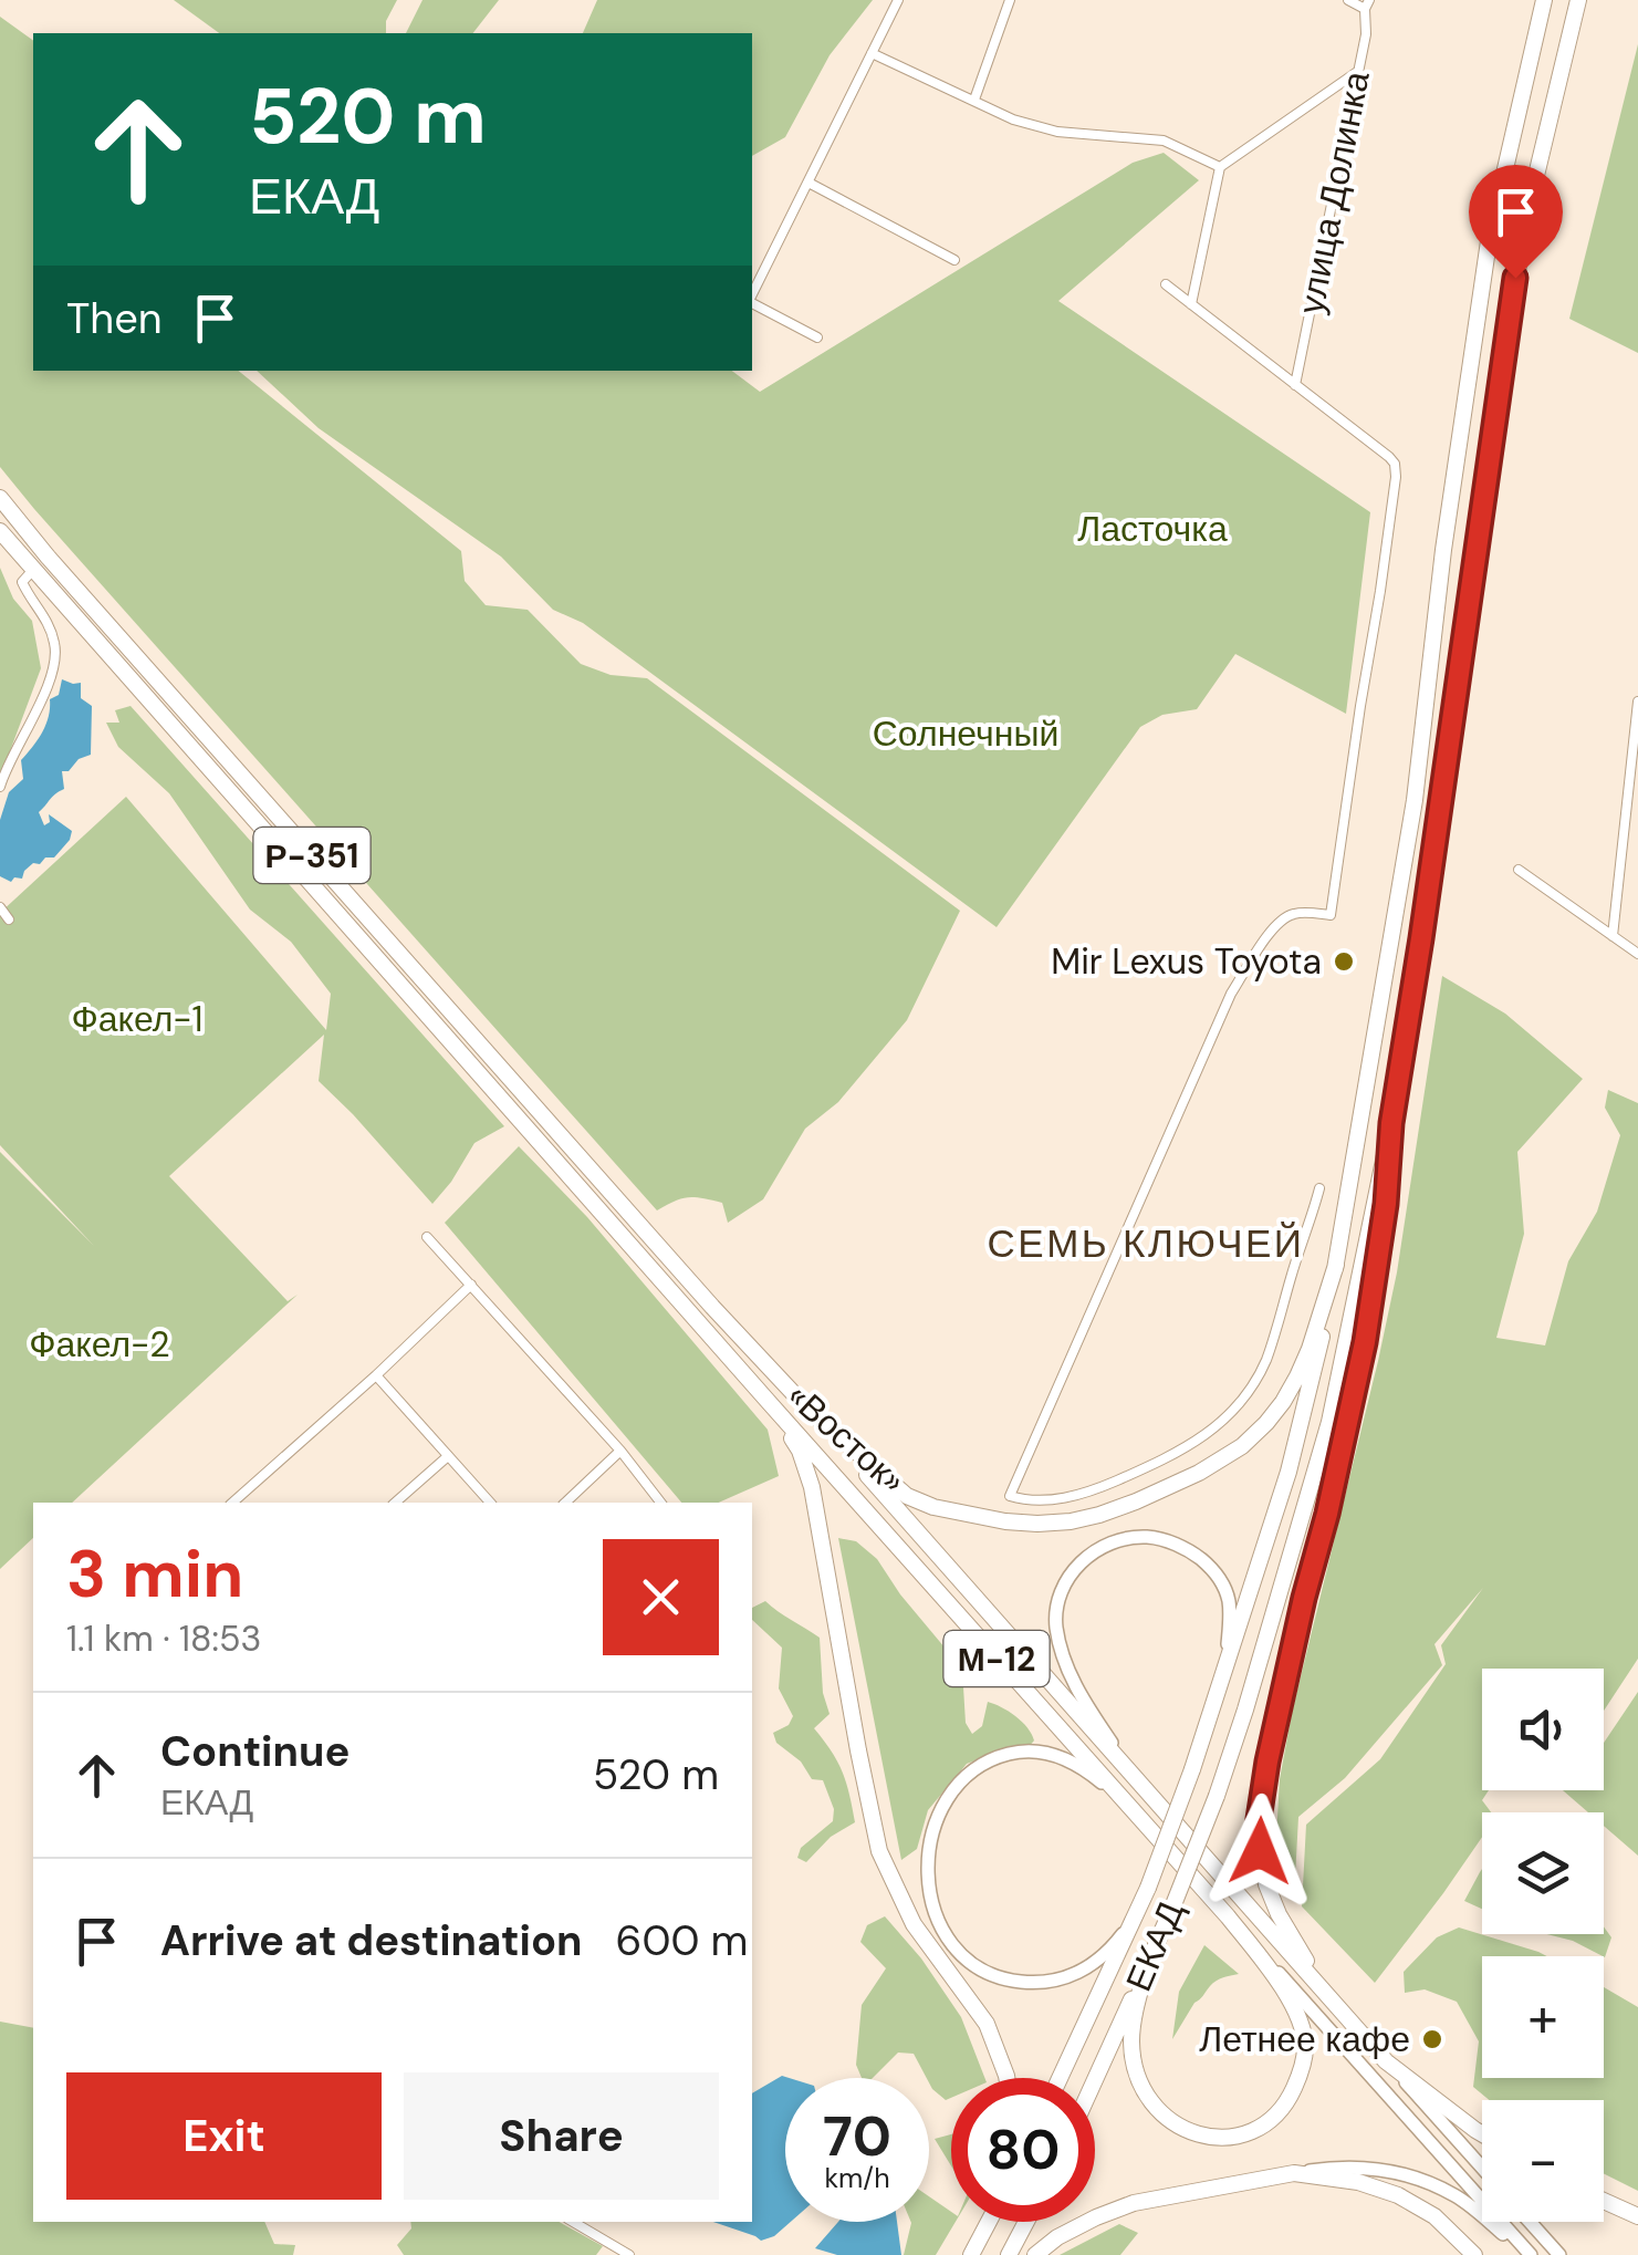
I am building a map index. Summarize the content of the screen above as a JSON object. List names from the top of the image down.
{
  "streets": {
    "highway": [
      "Р-351",
      "«Восток»",
      "М-12",
      "ЕКАД"
    ],
    "street": ["улица Долинка"]
  },
  "crossings": [
    ["Р-351", "«Восток»"],
    ["«Восток»", "ЕКАД"]
  ],
  "districts": ["СЕМЬ КЛЮЧЕЙ"],
  "parks": [
    "Ласточка",
    "Солнечный",
    "Факел-1",
    "Факел-2"
  ],
  "places": ["Mir Lexus Toyota", "Летнее кафе"],
  "page": {
    "turn": ["520 m", "ЕКАД"],
    "then": "Then",
    "heading": ["3 min", "1.1 km · 18:53"],
    "map_buttons": ["+", "−"],
    "list": [
      {
        "name": "Continue",
        "note": "ЕКАД",
        "value": "520 m"
      },
      {
        "name": "Arrive at destination",
        "value": "600 m"
      }
    ],
    "buttons": ["Exit", "Share"],
    "speed": "70 km/h",
    "limit": "80"
  }
}
